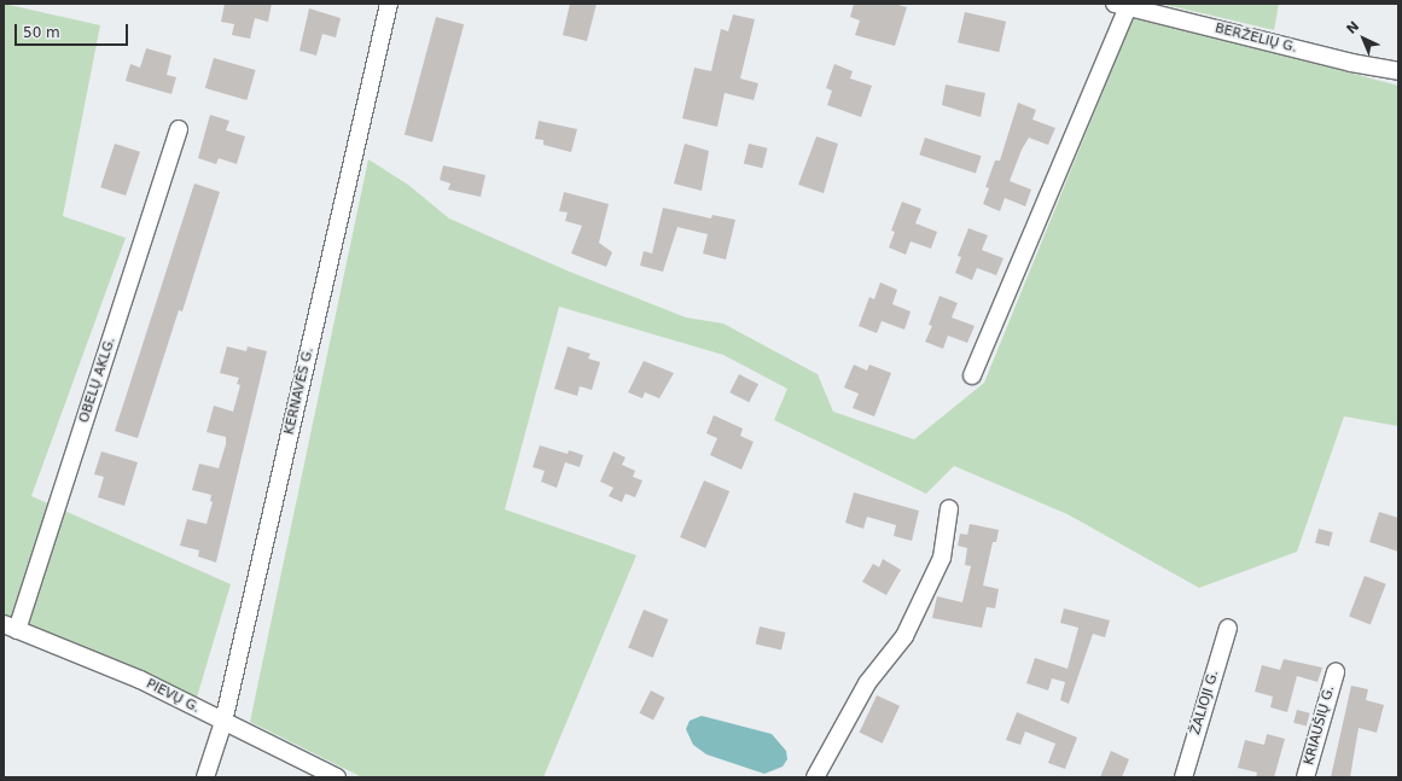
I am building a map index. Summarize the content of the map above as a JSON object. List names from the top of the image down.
{
  "streets": {
    "street": [
      "BERŽELIŲ G.",
      "OBELŲ AKLG.",
      "KERNAVĖS G.",
      "PIEVŲ G.",
      "ŽALIOJI G.",
      "KRIAUŠIŲ G."
    ]
  },
  "crossings": [
    ["OBELŲ AKLG.", "PIEVŲ G."],
    ["KERNAVĖS G.", "PIEVŲ G."]
  ],
  "scale_bar": "50 m",
  "north": "top left"
}
